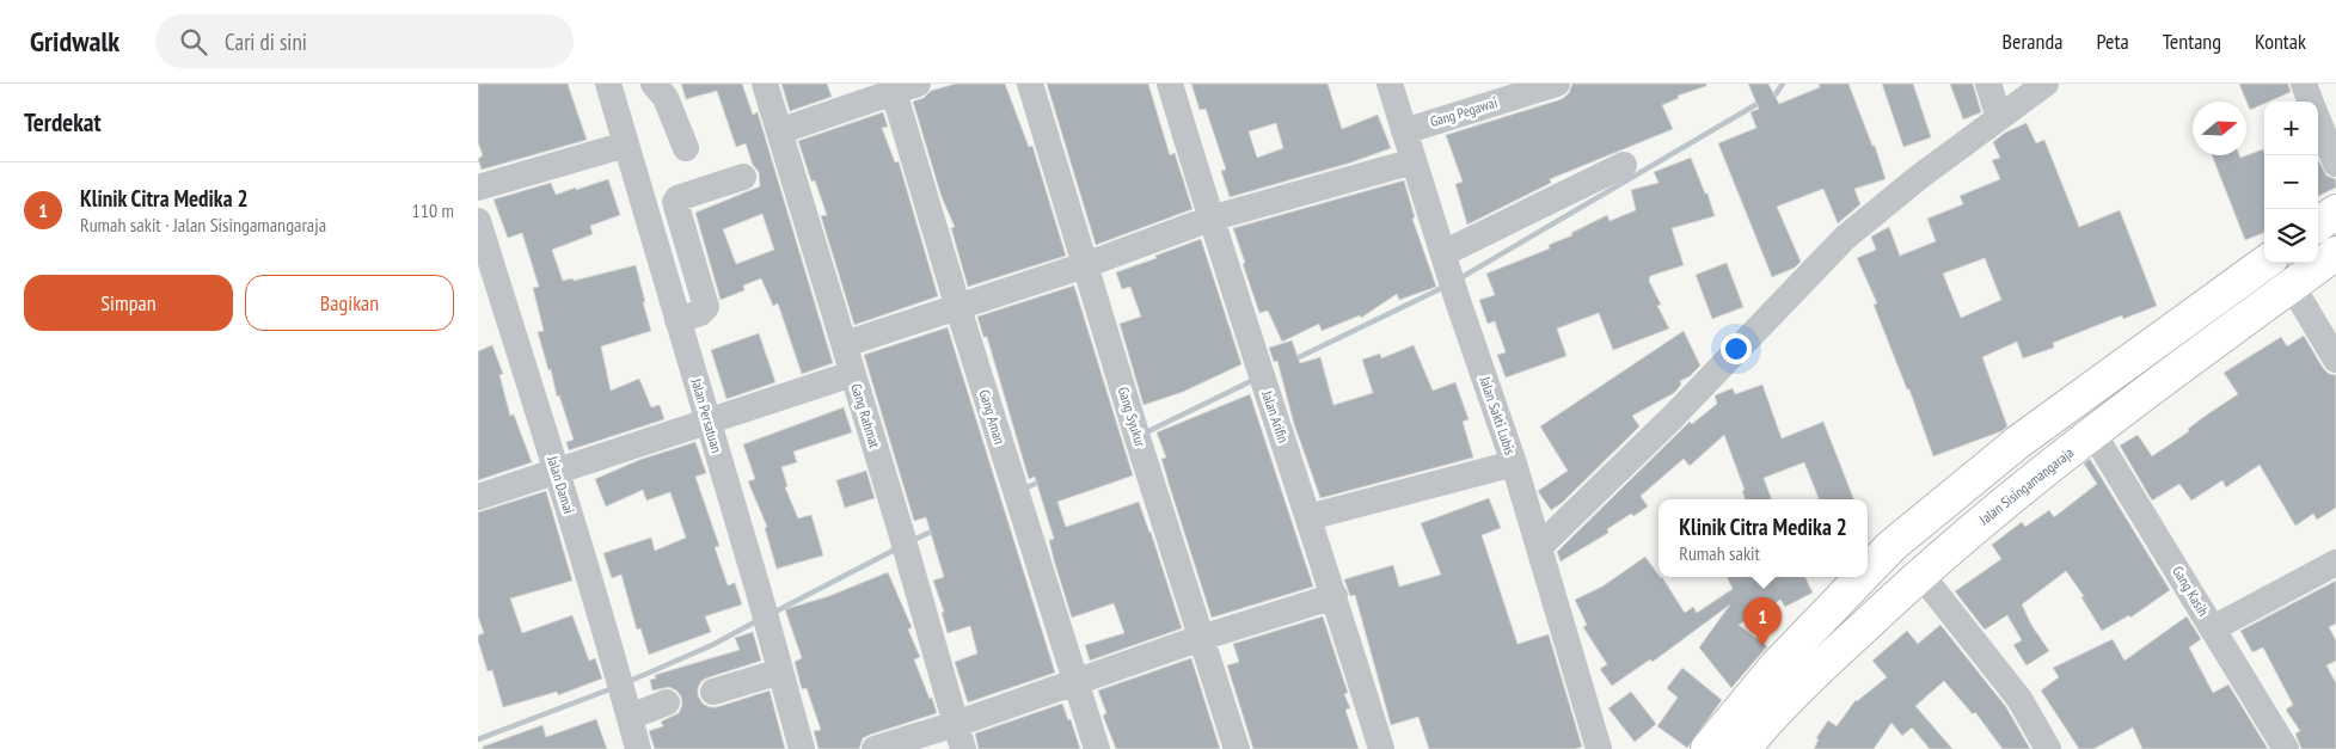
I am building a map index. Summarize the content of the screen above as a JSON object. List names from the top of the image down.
{
  "streets": {
    "main road": ["Jalan Sisingamangaraja"],
    "street": [
      "Gang Pegawai",
      "Jalan Persatuan",
      "Gang Rahmat",
      "Jalan Sakti Lubis",
      "Gang Aman",
      "Gang Syukur",
      "Jalan Arifin",
      "Jalan Damai",
      "Gang Kasih"
    ]
  },
  "crossings": [
    ["Gang Pegawai", "Jalan Sakti Lubis"],
    ["Jalan Sisingamangaraja", "Gang Kasih"]
  ],
  "north": "right",
  "page": {
    "header": "Gridwalk",
    "search": "Cari di sini",
    "nav": [
      "Beranda",
      "Peta",
      "Tentang",
      "Kontak"
    ],
    "heading": "Terdekat",
    "map_buttons": ["+", "−"],
    "list": [
      {
        "mark": "1",
        "name": "Klinik Citra Medika 2",
        "note": "Rumah sakit · Jalan Sisingamangaraja",
        "value": "110 m"
      }
    ],
    "buttons": ["Simpan", "Bagikan"],
    "popup": ["Klinik Citra Medika 2", "Rumah sakit"],
    "pins": "1"
  }
}
